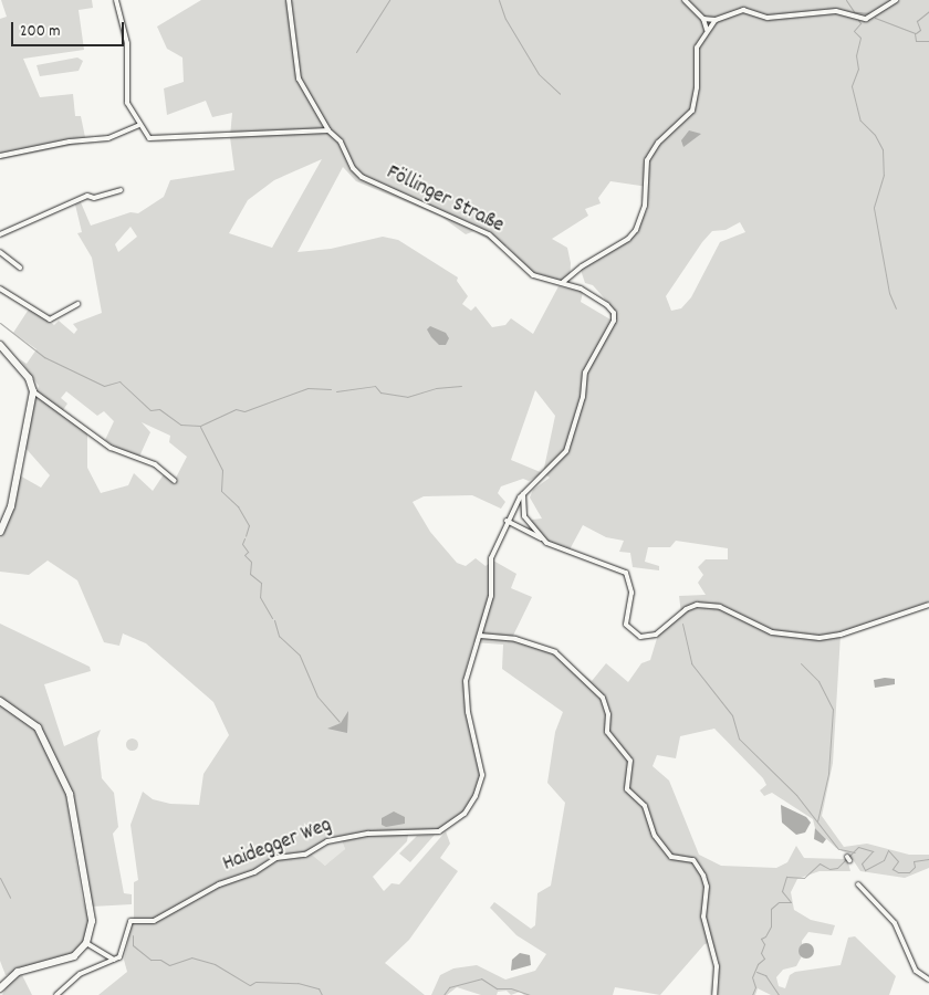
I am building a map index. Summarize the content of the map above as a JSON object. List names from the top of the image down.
{
  "streets": {
    "street": ["Föllinger Straße", "Haidegger Weg"]
  },
  "crossings": [
    ["Föllinger Straße", "Haidegger Weg"]
  ],
  "scale_bar": "200 m"
}
